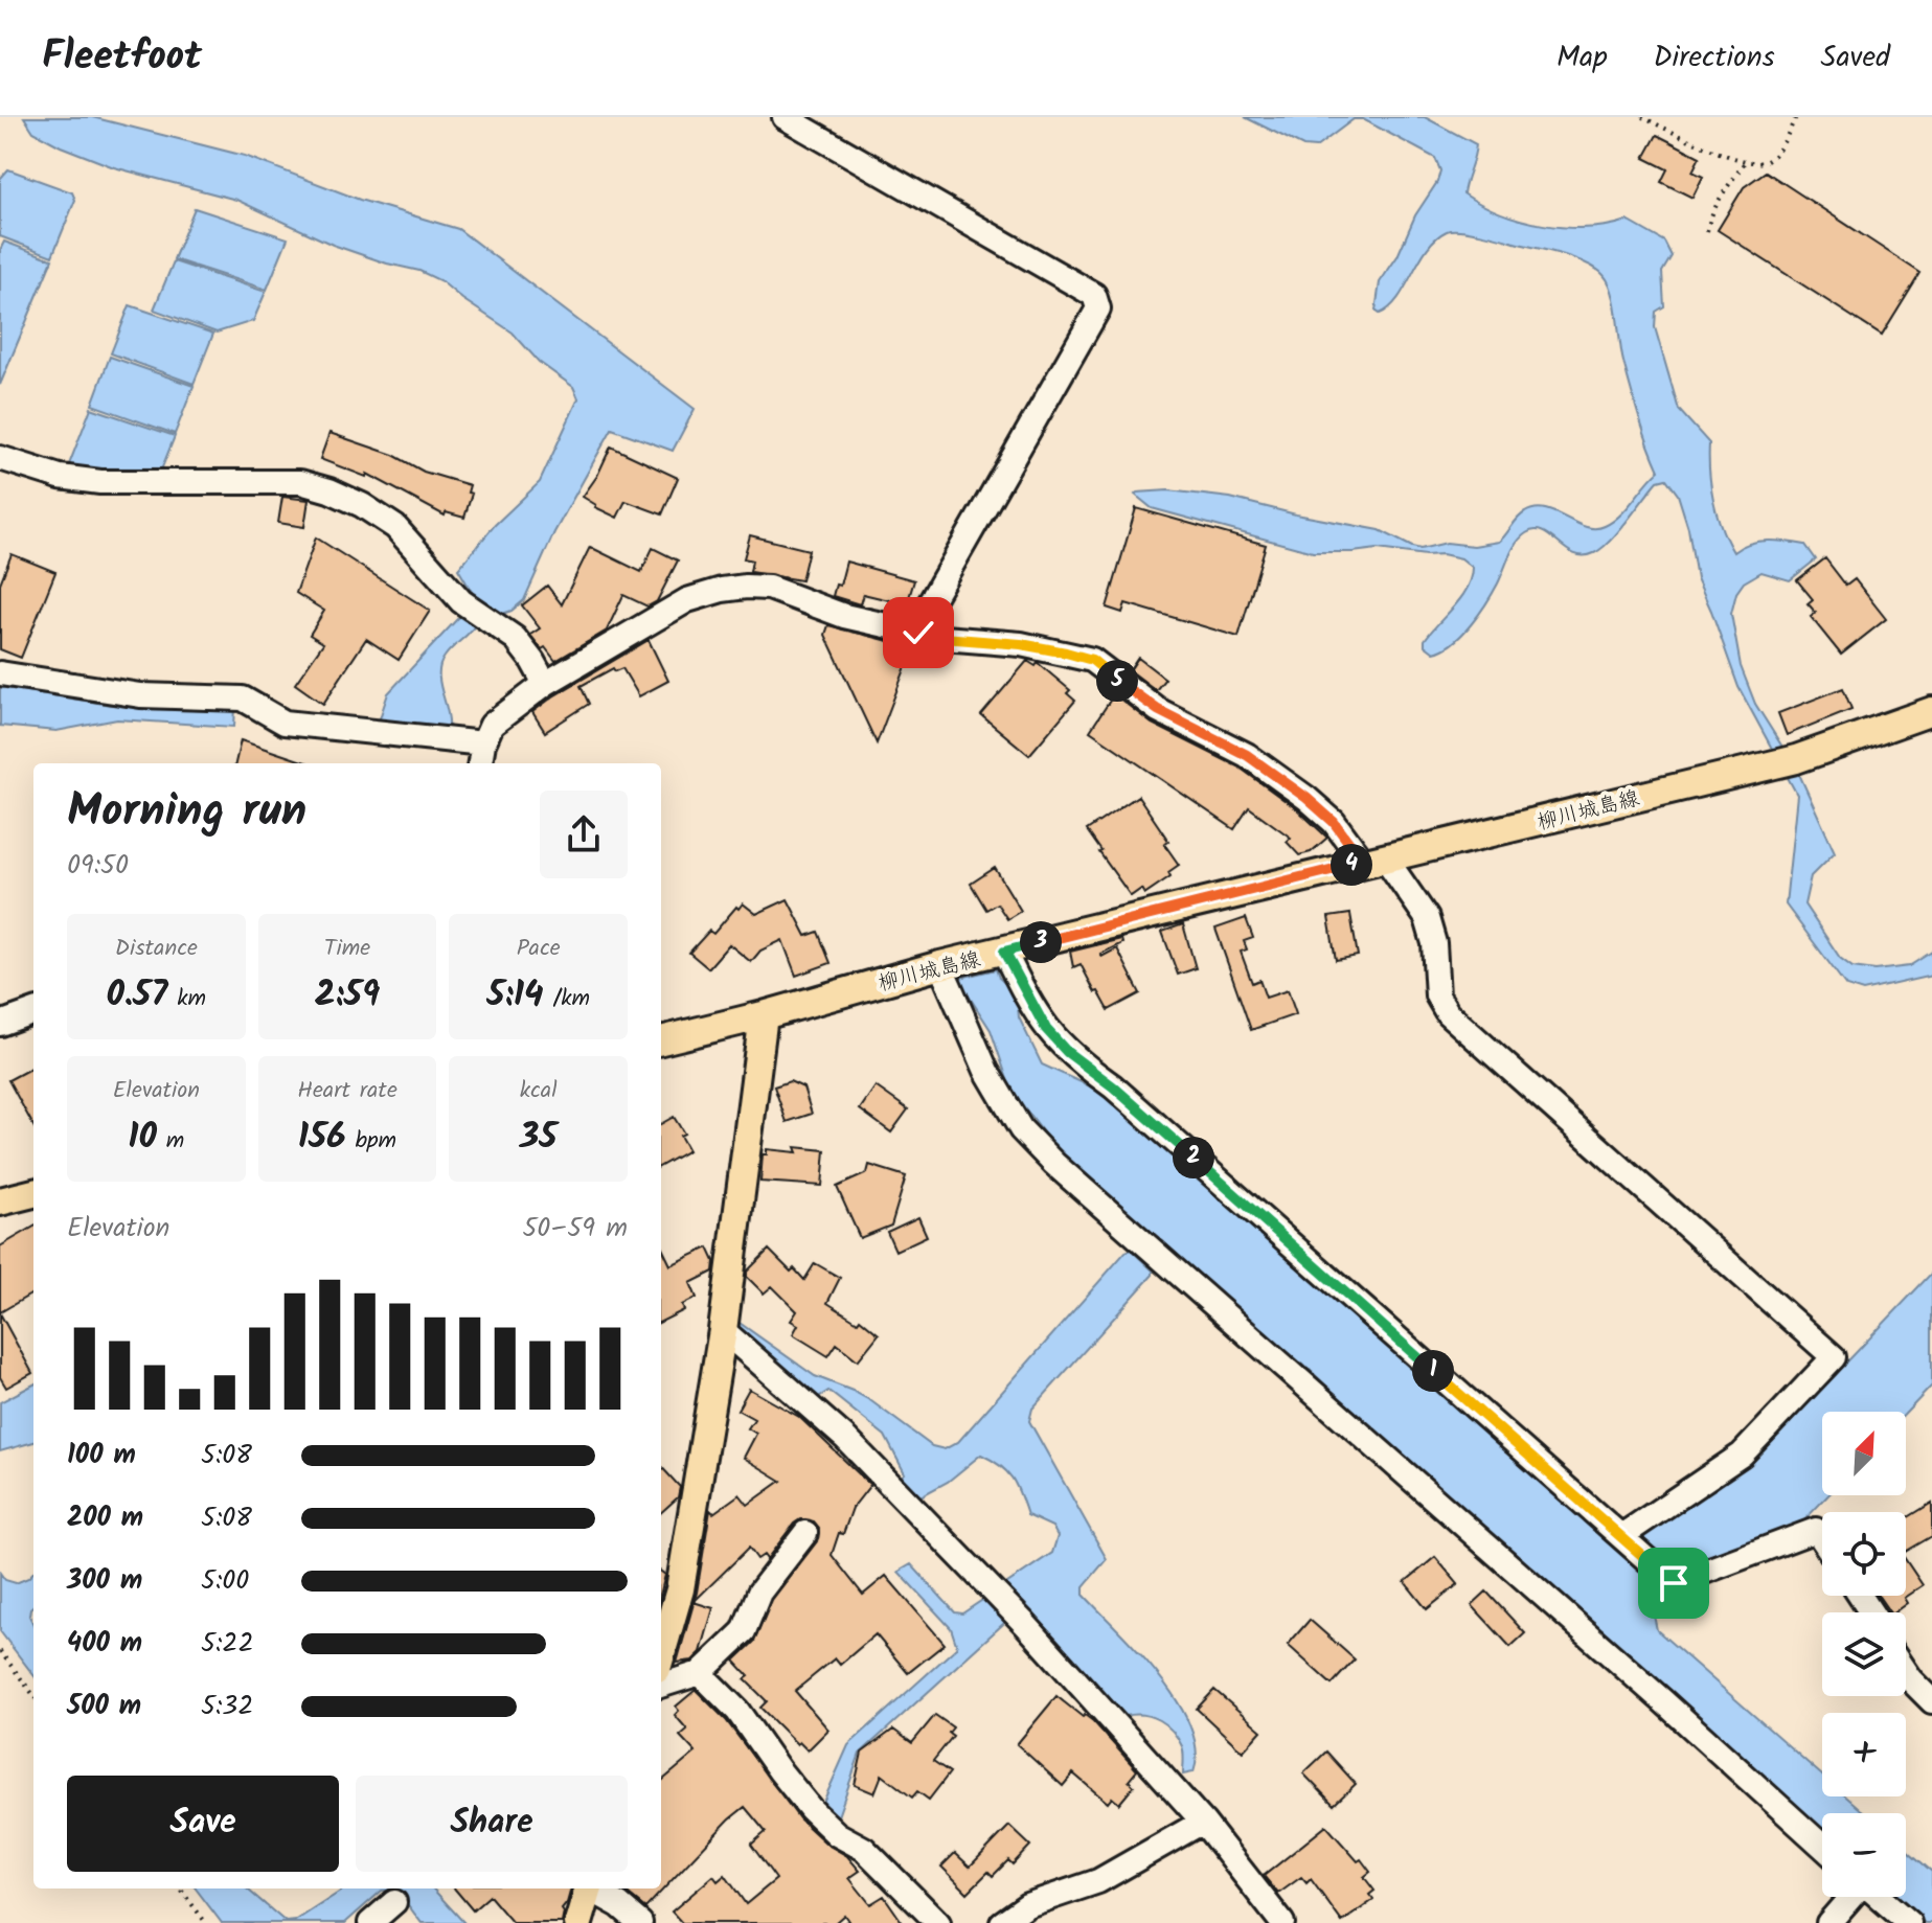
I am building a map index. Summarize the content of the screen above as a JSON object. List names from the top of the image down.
{
  "streets": {
    "main road": ["柳川城島線"]
  },
  "north": "top right",
  "page": {
    "header": "Fleetfoot",
    "nav": ["Map", "Directions", "Saved"],
    "pins": [
      "5",
      "4",
      "3",
      "2",
      "1"
    ],
    "heading": ["Morning run", "09:50"],
    "stats": [
      ["Distance", "0.57 km"],
      ["Time", "2:59"],
      ["Pace", "5:14 /km"],
      ["Elevation", "10 m"],
      ["Heart rate", "156 bpm"],
      ["kcal", "35"]
    ],
    "chart": ["Elevation", "50–59 m"],
    "map_buttons": ["+", "−"],
    "list": [
      {
        "name": "100 m",
        "note": "5:08"
      },
      {
        "name": "200 m",
        "note": "5:08"
      },
      {
        "name": "300 m",
        "note": "5:00"
      },
      {
        "name": "400 m",
        "note": "5:22"
      },
      {
        "name": "500 m",
        "note": "5:32"
      }
    ],
    "buttons": ["Save", "Share"]
  }
}
